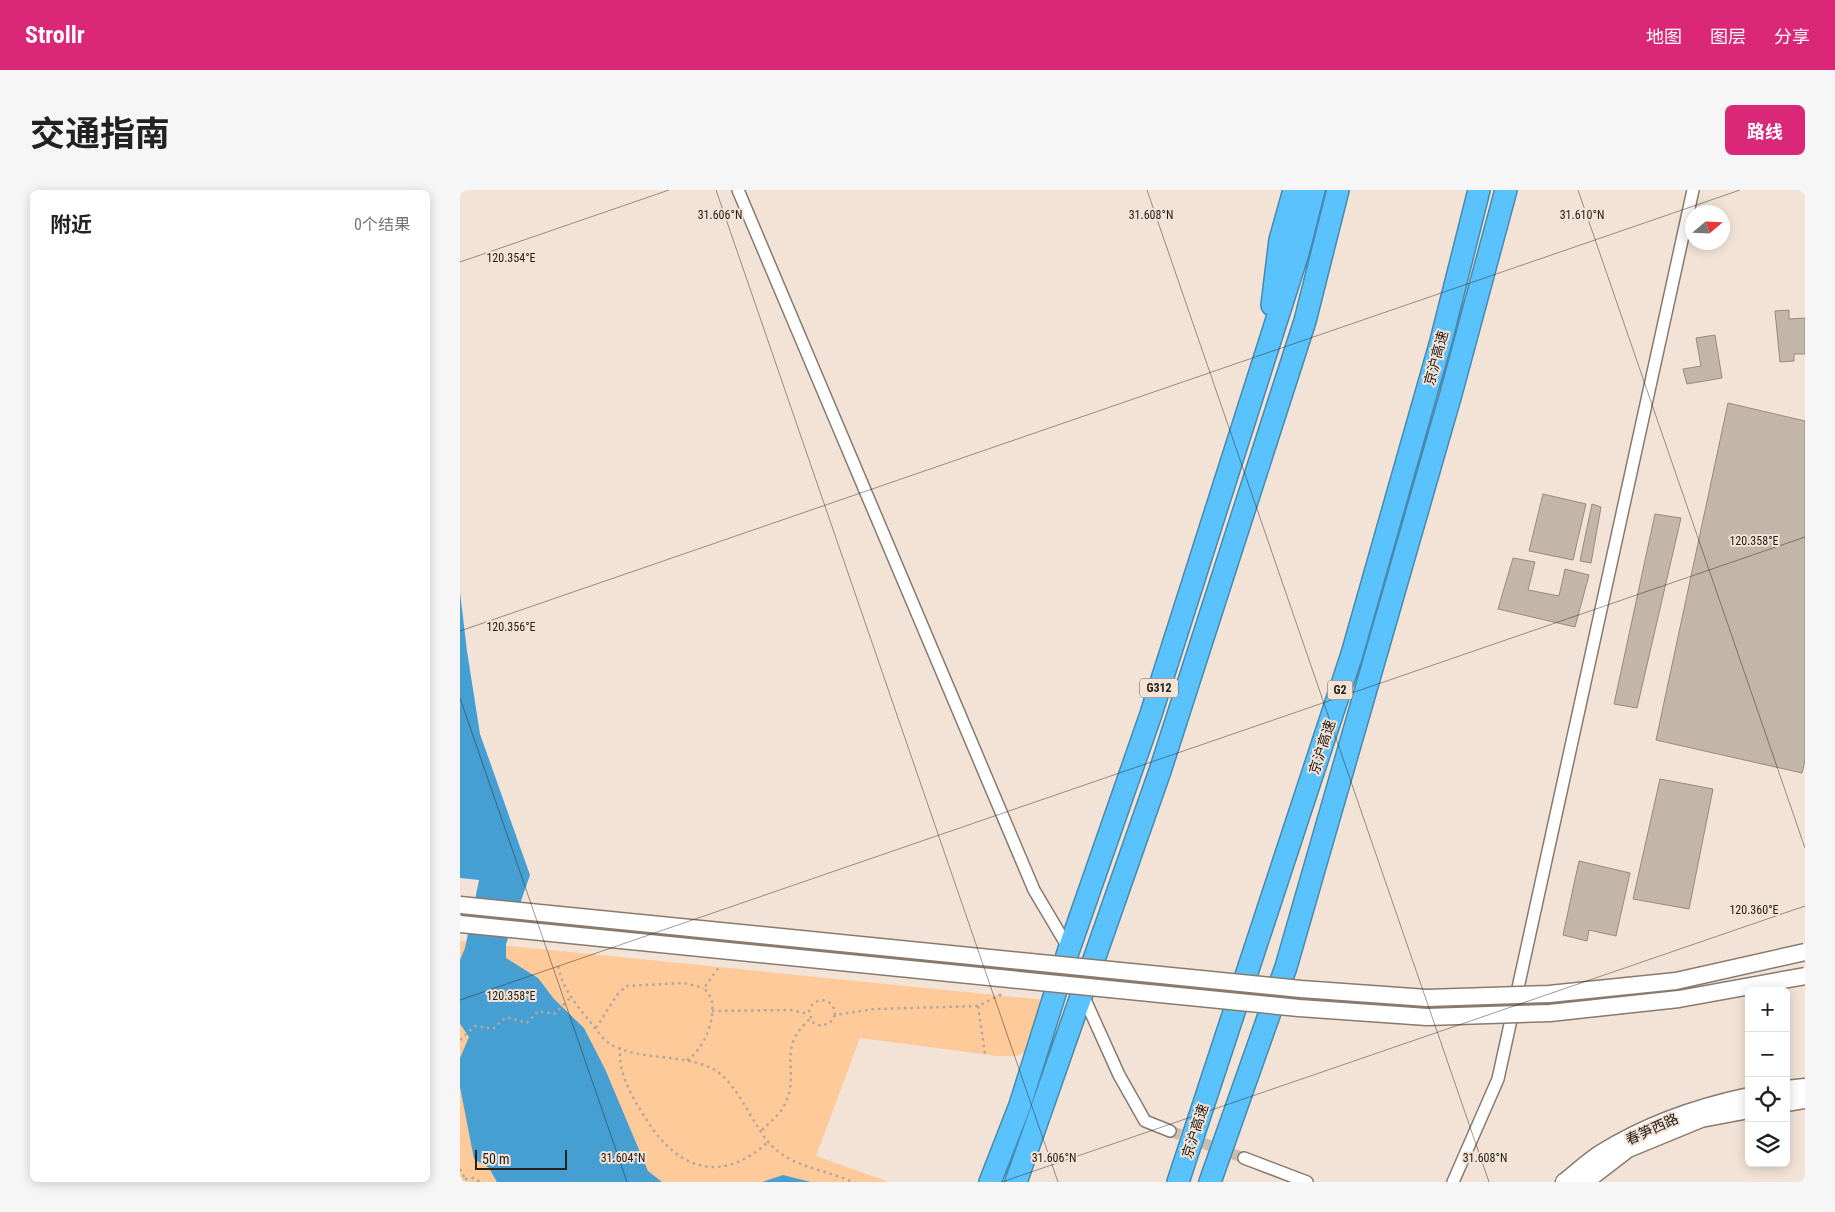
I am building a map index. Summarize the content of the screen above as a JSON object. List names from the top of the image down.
{
  "streets": {
    "highway": ["京沪高速", "G312", "G2"],
    "main road": ["春笋西路"]
  },
  "scale_bar": "50 m",
  "north": "right",
  "page": {
    "header": "Strollr",
    "nav": ["地图", "图层", "分享"],
    "title": "交通指南",
    "buttons": "路线",
    "heading": ["附近", "0个结果"],
    "map_buttons": ["+", "−"],
    "scale": "50 m"
  },
  "coordinates": [
    "31.606°N",
    "31.608°N",
    "31.610°N",
    "120.354°E",
    "120.358°E",
    "120.356°E",
    "120.360°E",
    "31.604°N"
  ]
}
